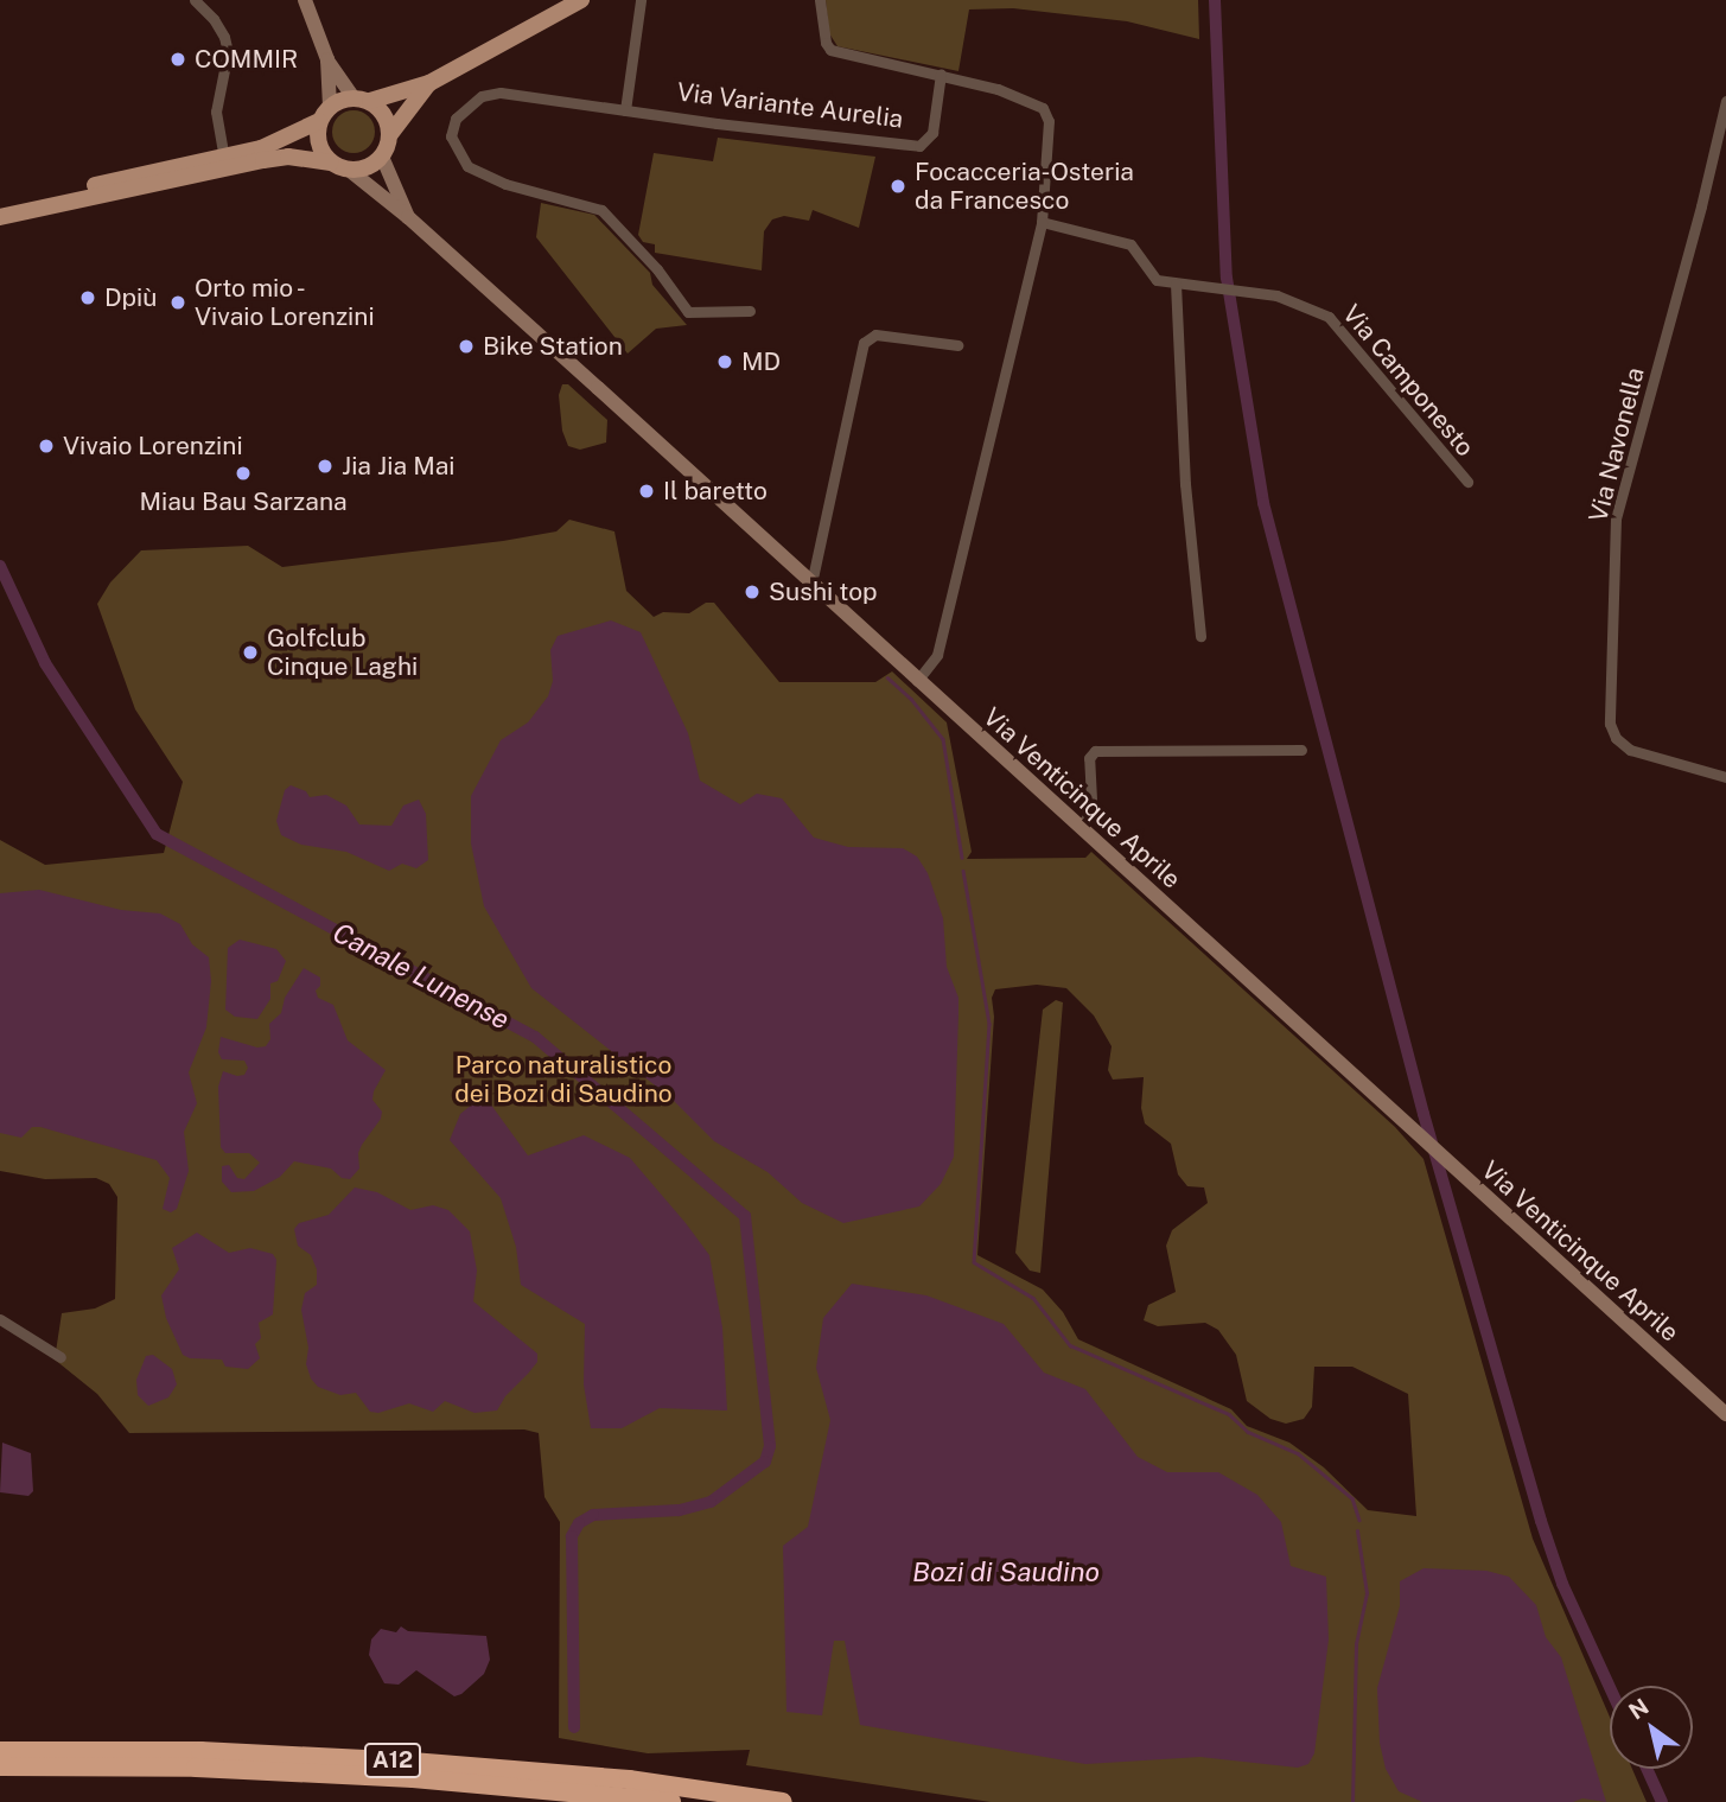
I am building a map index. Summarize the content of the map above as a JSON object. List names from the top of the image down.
{
  "streets": {
    "highway": ["A12"],
    "main road": ["Via Venticinque Aprile"],
    "street": ["Via Variante Aurelia", "Via Camponesto", "Via Navonella"]
  },
  "water": ["Canale Lunense", "Bozi di Saudino"],
  "parks": ["Parco naturalistico dei Bozi di Saudino"],
  "places": [
    "COMMIR",
    "Focacceria-Osteria da Francesco",
    "Dpiù",
    "Orto mio - Vivaio Lorenzini",
    "Bike Station",
    "MD",
    "Vivaio Lorenzini",
    "Jia Jia Mai",
    "Miau Bau Sarzana",
    "Il baretto",
    "Sushi top",
    "Golfclub Cinque Laghi"
  ],
  "north": "top left"
}
